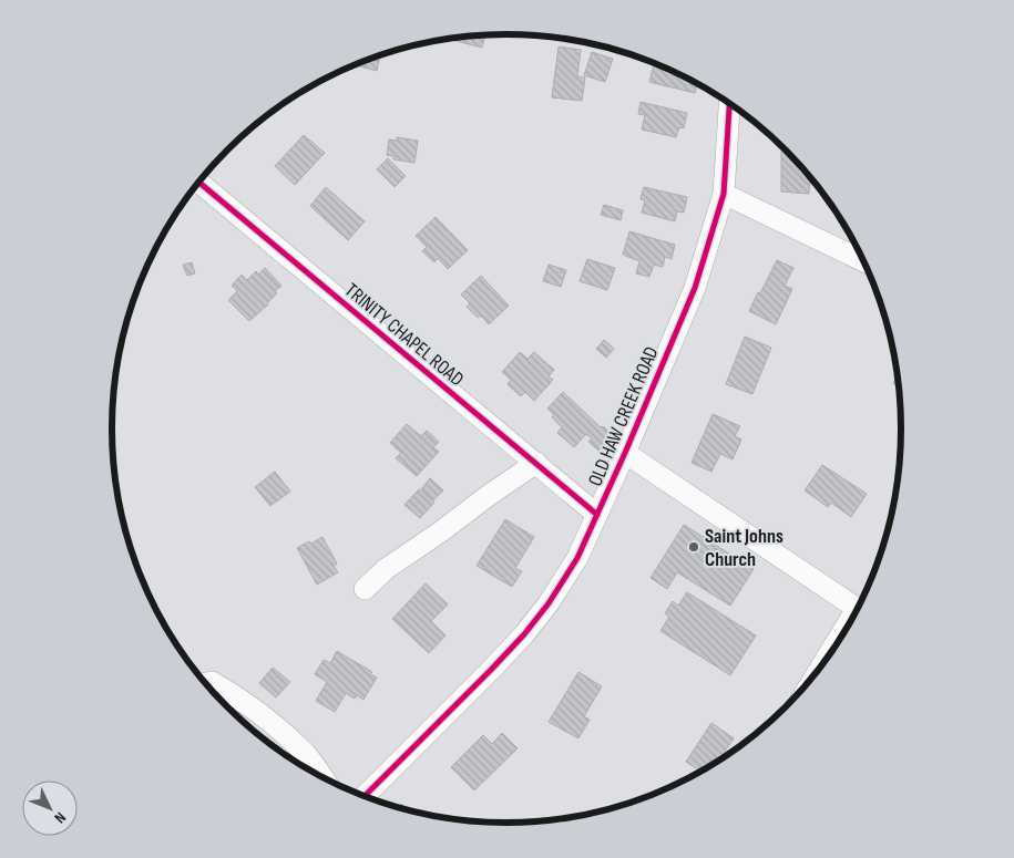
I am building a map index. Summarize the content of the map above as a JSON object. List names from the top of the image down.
{
  "streets": {
    "street": ["TRINITY CHAPEL ROAD", "OLD HAW CREEK ROAD"]
  },
  "crossings": [
    ["TRINITY CHAPEL ROAD", "OLD HAW CREEK ROAD"]
  ],
  "places": ["Saint Johns Church"],
  "north": "bottom right"
}
